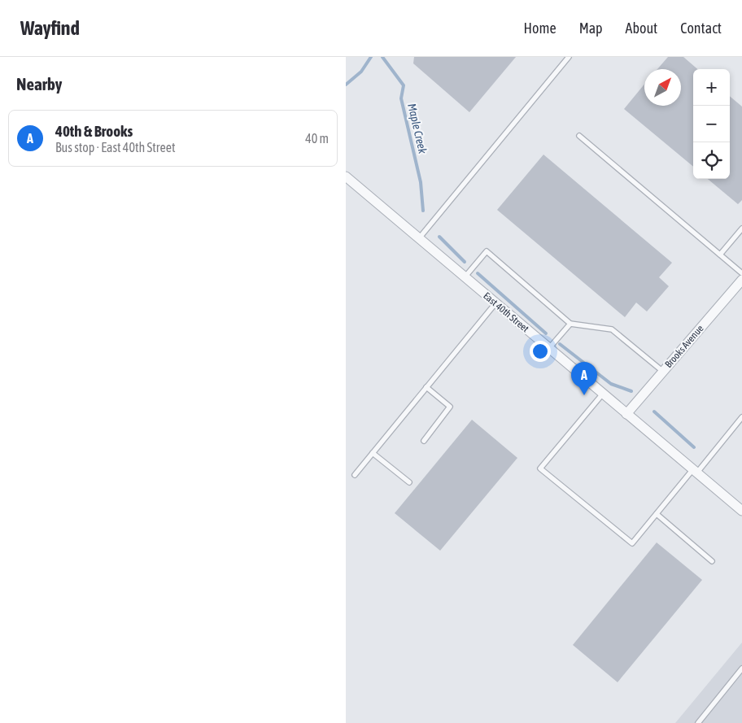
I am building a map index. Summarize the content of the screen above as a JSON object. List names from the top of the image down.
{
  "streets": {
    "street": ["East 40th Street", "Brooks Avenue"]
  },
  "crossings": [
    ["East 40th Street", "Brooks Avenue"]
  ],
  "water": ["Maple Creek"],
  "north": "top right",
  "page": {
    "header": "Wayfind",
    "nav": [
      "Home",
      "Map",
      "About",
      "Contact"
    ],
    "heading": "Nearby",
    "map_buttons": ["+", "−"],
    "list": [
      {
        "mark": "A",
        "name": "40th & Brooks",
        "note": "Bus stop · East 40th Street",
        "value": "40 m"
      }
    ],
    "pins": "A"
  }
}
